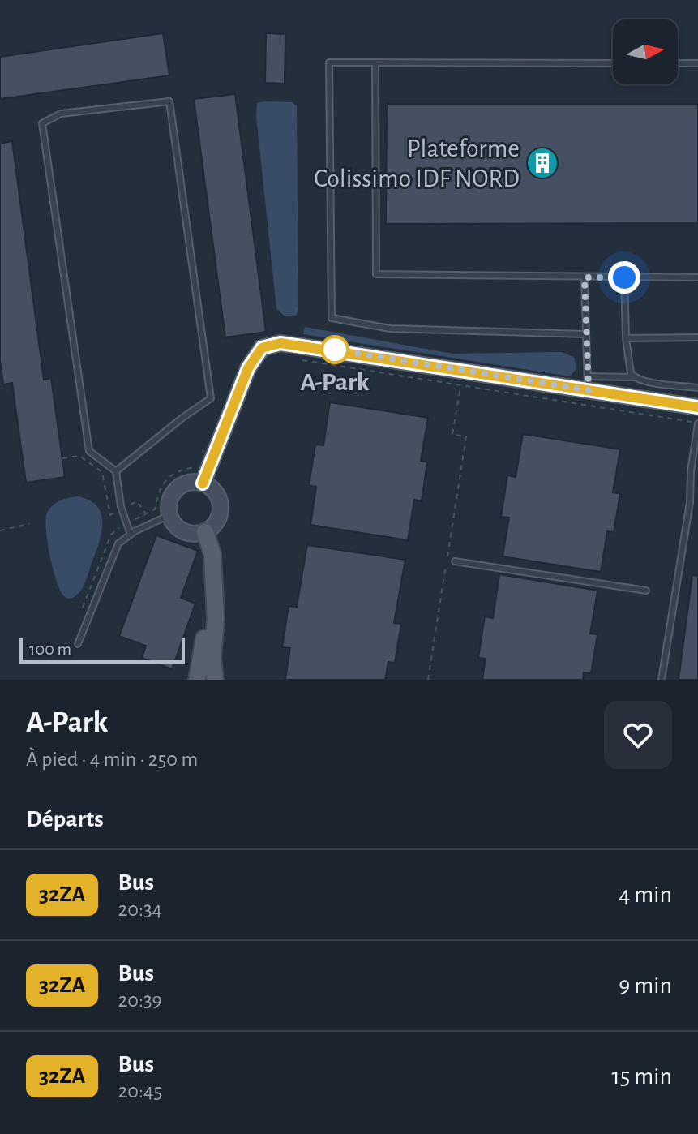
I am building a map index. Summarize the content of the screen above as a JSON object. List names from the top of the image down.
{
  "places": {
    "building": ["Plateforme Colissimo IDF NORD"],
    "other": ["A-Park"]
  },
  "lines": ["bus line 32ZA"],
  "scale_bar": "100 m",
  "north": "right",
  "page": {
    "scale": "100 m",
    "heading": [
      ["A-Park", "À pied · 4 min · 250 m"],
      "Départs"
    ],
    "list": [
      {
        "mark": "32ZA",
        "name": "Bus",
        "note": "20:34",
        "value": "4 min"
      },
      {
        "mark": "32ZA",
        "name": "Bus",
        "note": "20:39",
        "value": "9 min"
      },
      {
        "mark": "32ZA",
        "name": "Bus",
        "note": "20:45",
        "value": "15 min"
      }
    ]
  }
}
